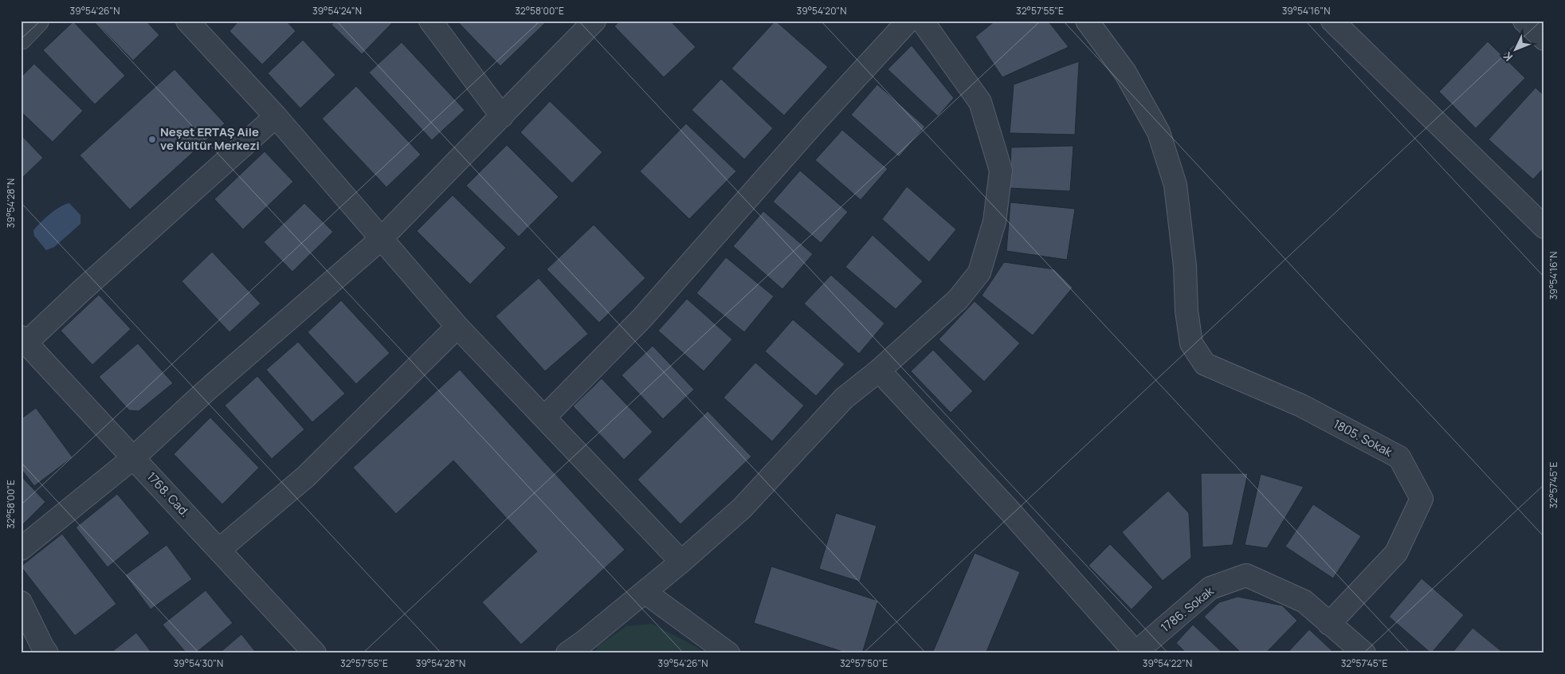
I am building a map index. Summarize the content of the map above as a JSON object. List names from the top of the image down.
{
  "streets": {
    "street": ["1805. Sokak", "1768. Cad.", "1786. Sokak"]
  },
  "crossings": [
    ["1805. Sokak", "1786. Sokak"]
  ],
  "places": ["Neşet ERTAŞ Aile ve Kültür Merkezi"],
  "north": "bottom left",
  "coordinates": [
    "39°54'26\"N",
    "39°54'24\"N",
    "32°58'00\"E",
    "39°54'20\"N",
    "32°57'55\"E",
    "39°54'16\"N",
    "39°54'28\"N",
    "32°57'45\"E",
    "39°54'30\"N",
    "32°57'50\"E",
    "39°54'22\"N"
  ]
}
